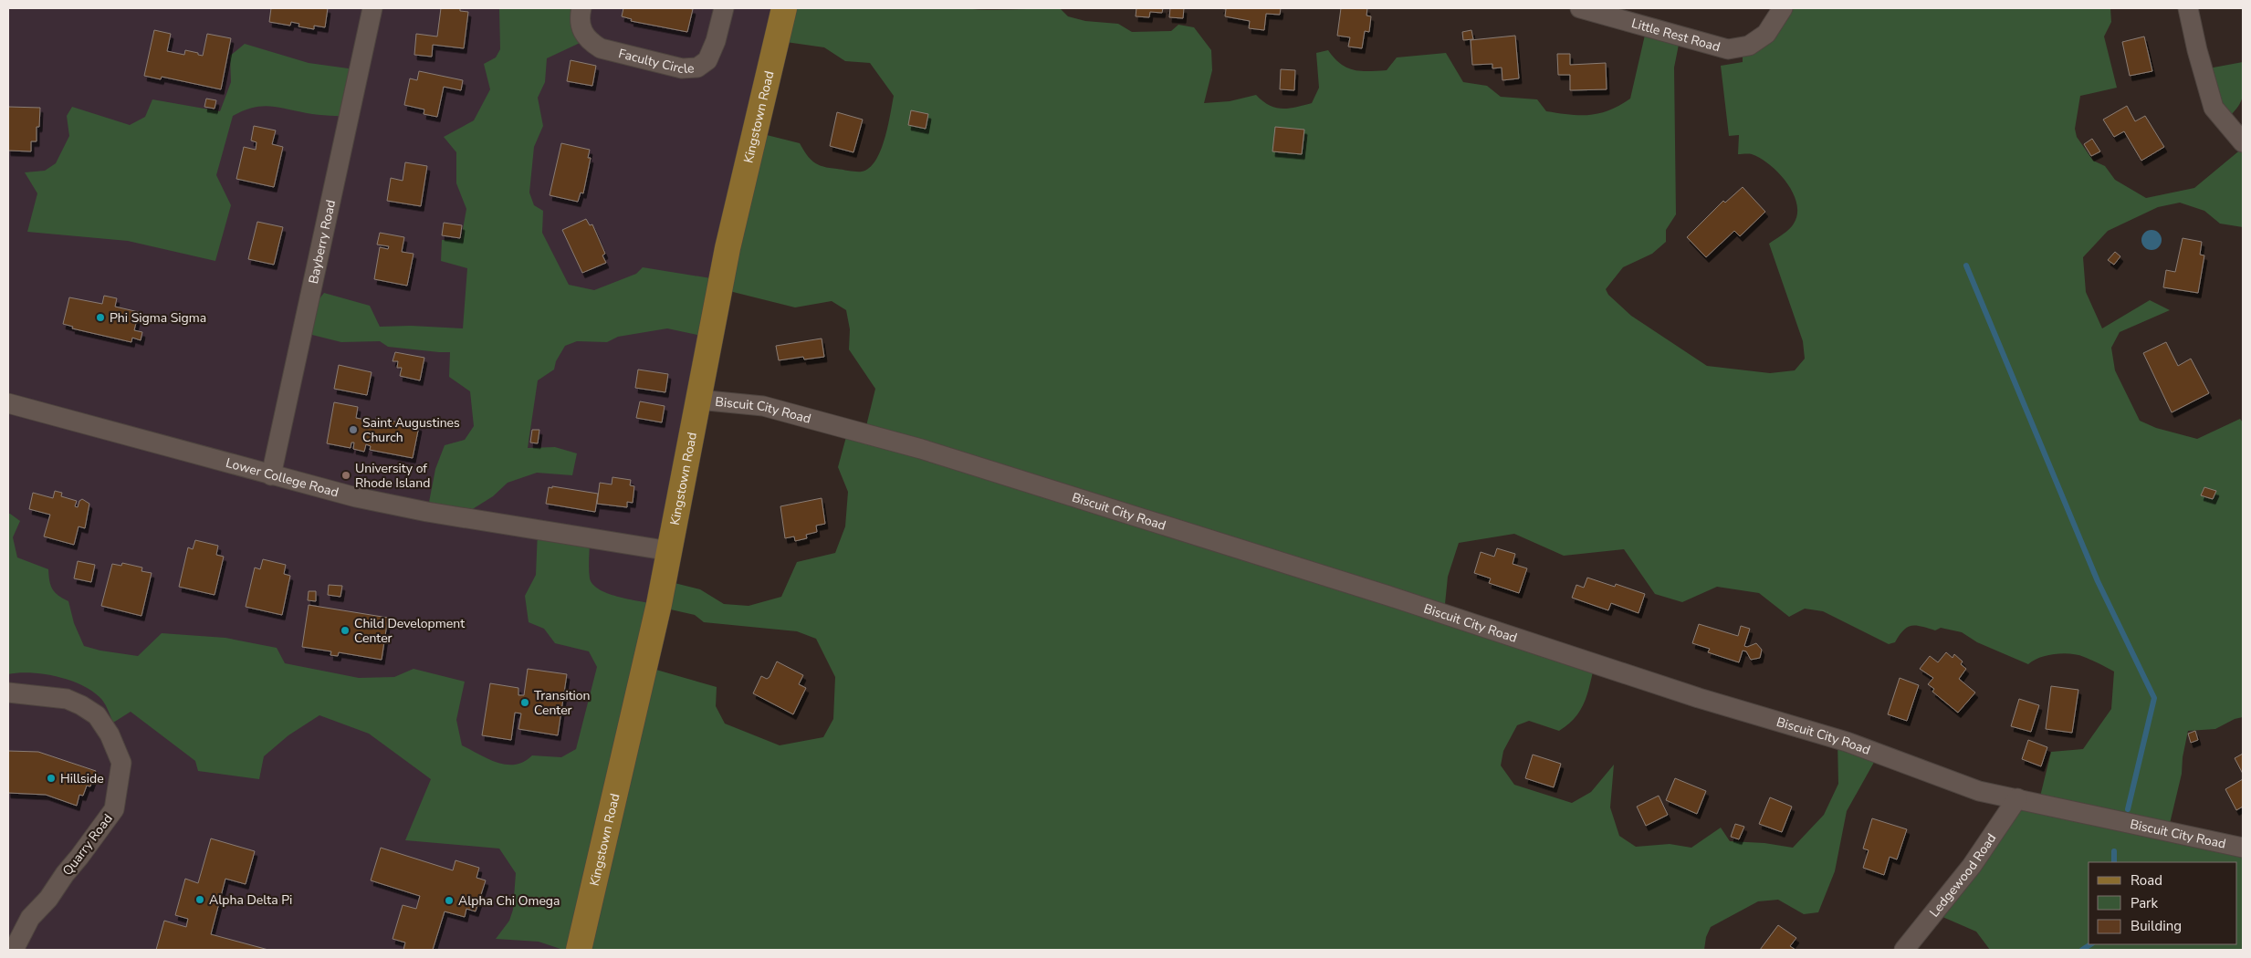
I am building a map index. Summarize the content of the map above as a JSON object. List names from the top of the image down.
{
  "streets": {
    "main road": ["Kingstown Road"],
    "street": [
      "Little Rest Road",
      "Faculty Circle",
      "Bayberry Road",
      "Biscuit City Road",
      "Lower College Road",
      "Quarry Road",
      "Ledgewood Road"
    ]
  },
  "crossings": [
    ["Kingstown Road", "Biscuit City Road"],
    ["Kingstown Road", "Lower College Road"],
    ["Bayberry Road", "Lower College Road"],
    ["Biscuit City Road", "Ledgewood Road"]
  ],
  "places": [
    "Phi Sigma Sigma",
    "Saint Augustines Church",
    "University of Rhode Island",
    "Child Development Center",
    "Transition Center",
    "Hillside",
    "Alpha Delta Pi",
    "Alpha Chi Omega"
  ],
  "legend": ["Road", "Park", "Building"]
}
